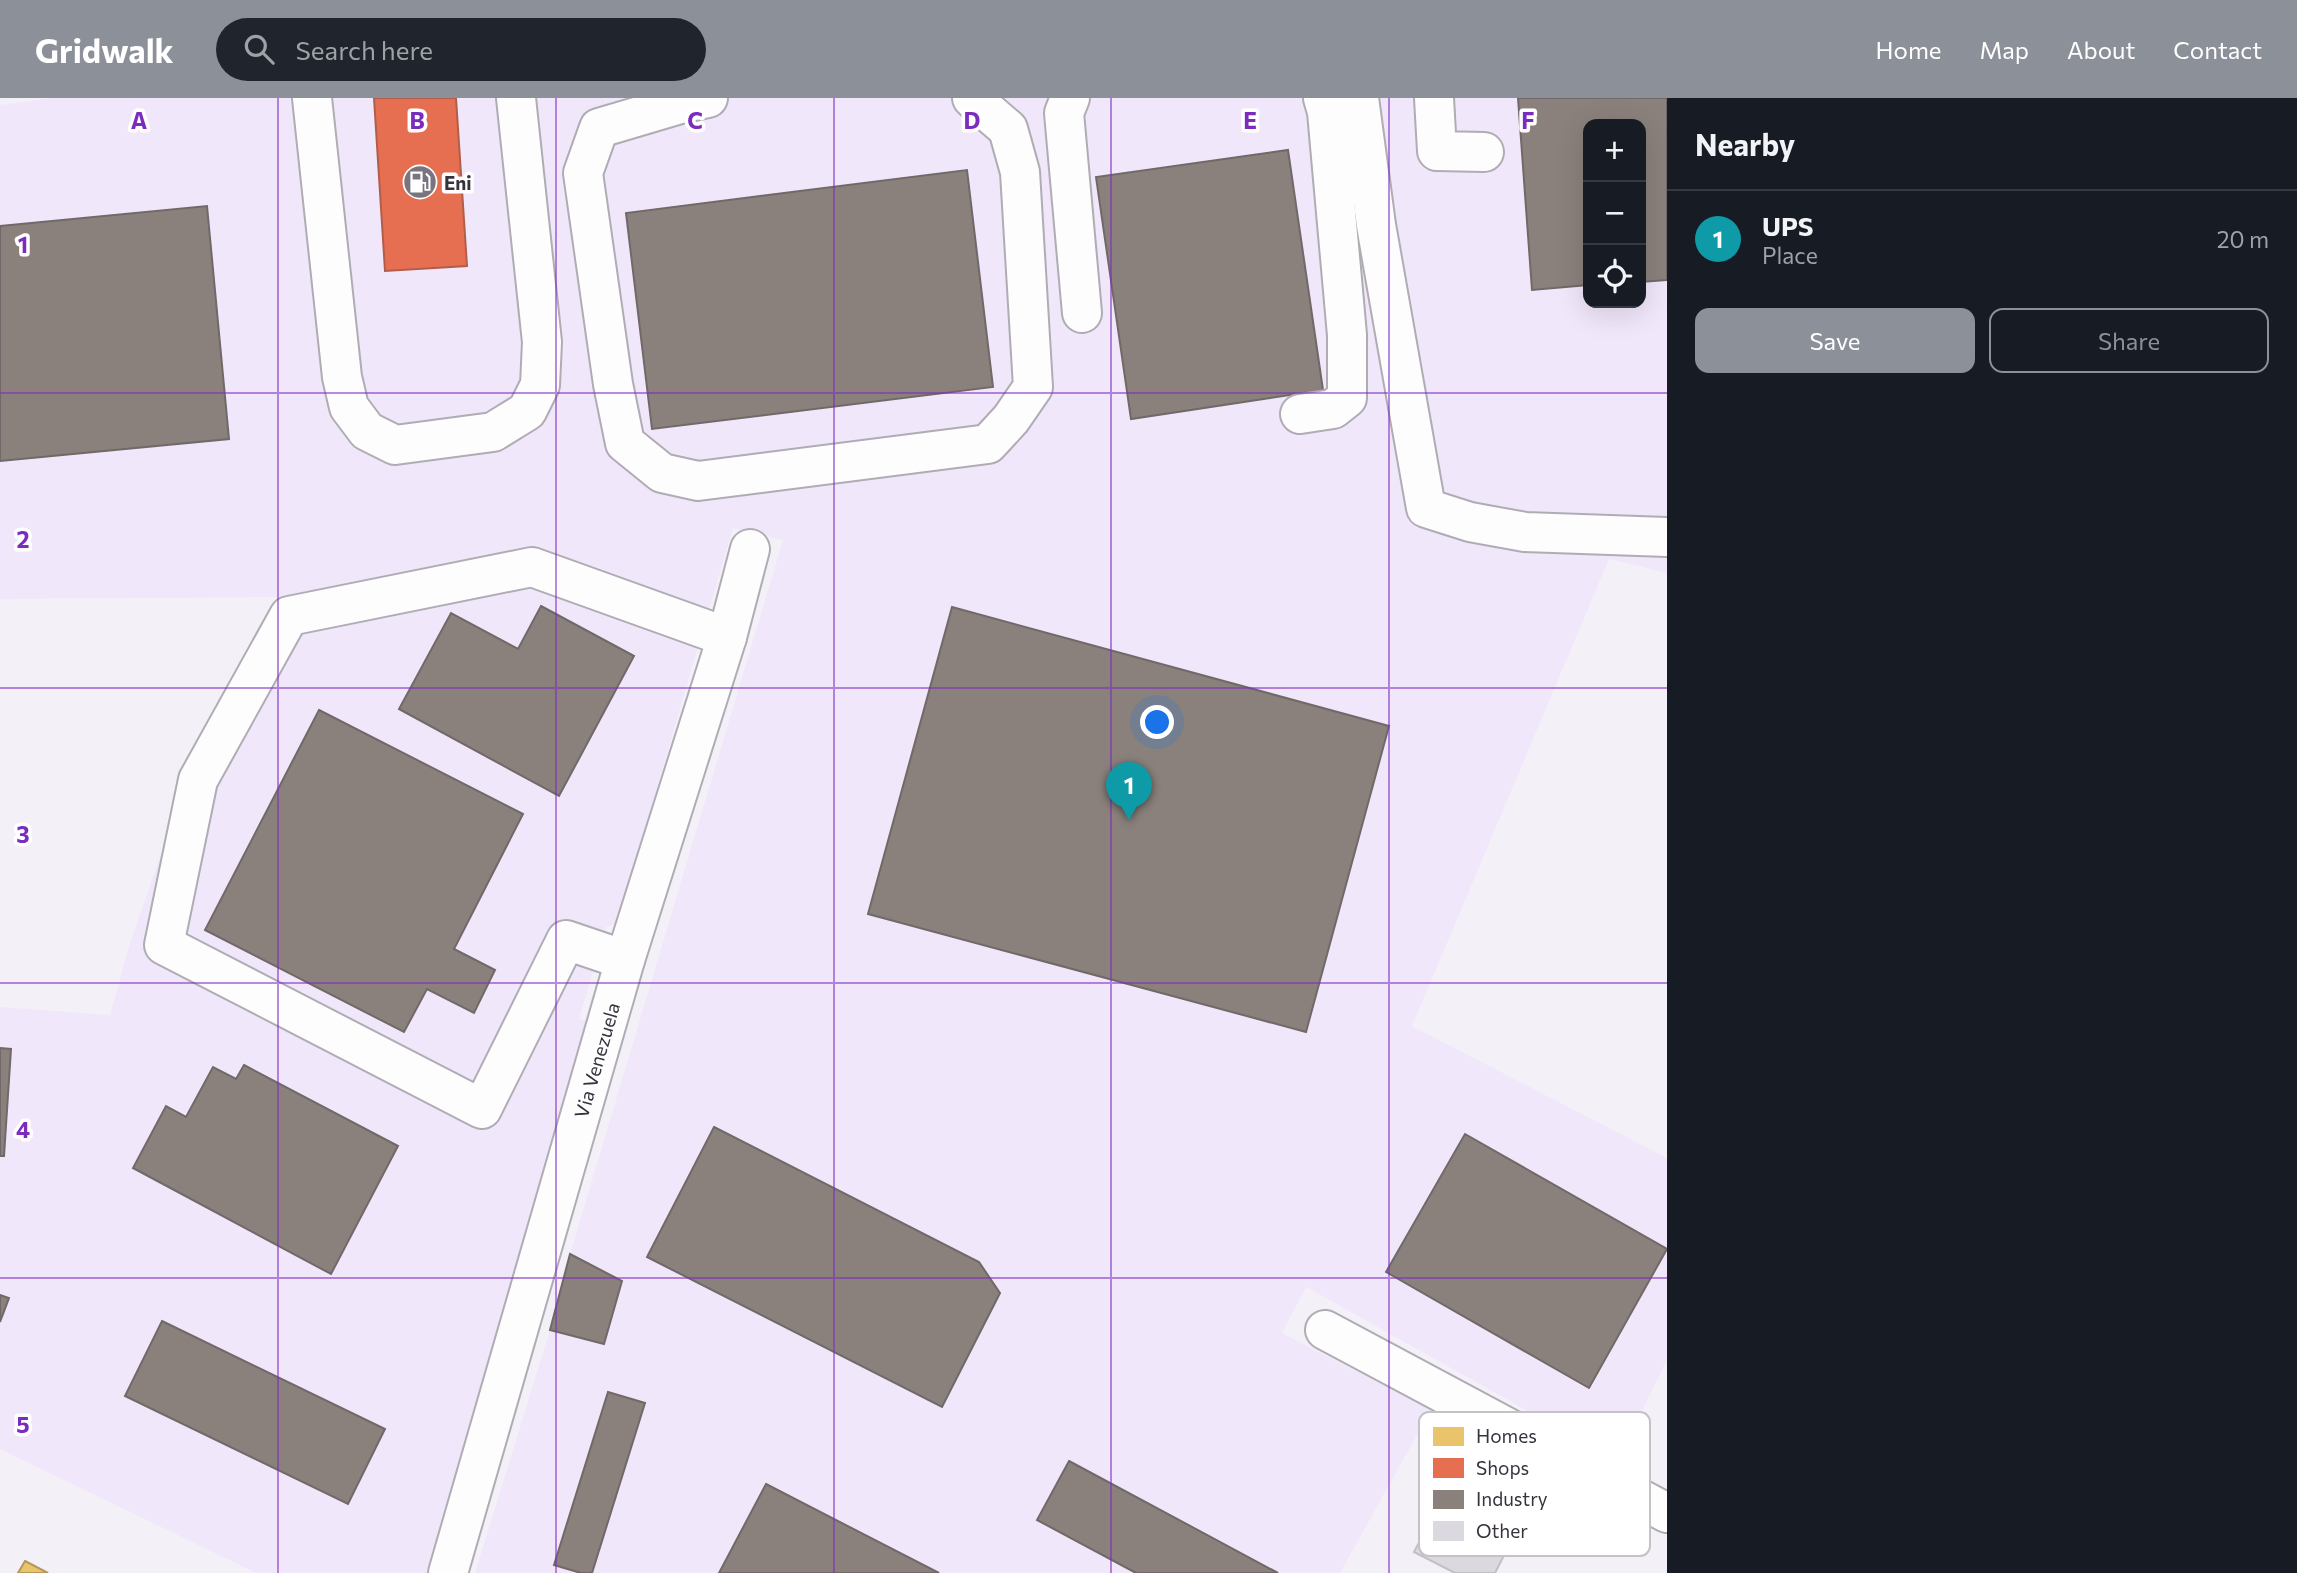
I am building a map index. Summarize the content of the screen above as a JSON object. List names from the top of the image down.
{
  "streets": {
    "street": ["Via Venezuela"]
  },
  "places": {
    "fuel station": ["Eni"]
  },
  "legend": [
    "Homes",
    "Shops",
    "Industry",
    "Other"
  ],
  "page": {
    "header": "Gridwalk",
    "search": "Search here",
    "nav": [
      "Home",
      "Map",
      "About",
      "Contact"
    ],
    "heading": "Nearby",
    "map_buttons": ["+", "−"],
    "list": [
      {
        "mark": "1",
        "name": "UPS",
        "note": "Place",
        "value": "20 m"
      }
    ],
    "buttons": ["Save", "Share"],
    "pins": "1"
  },
  "grid": {
    "columns": [
      "A",
      "B",
      "C",
      "D",
      "E",
      "F"
    ],
    "rows": [
      "1",
      "2",
      "3",
      "4",
      "5"
    ]
  }
}
